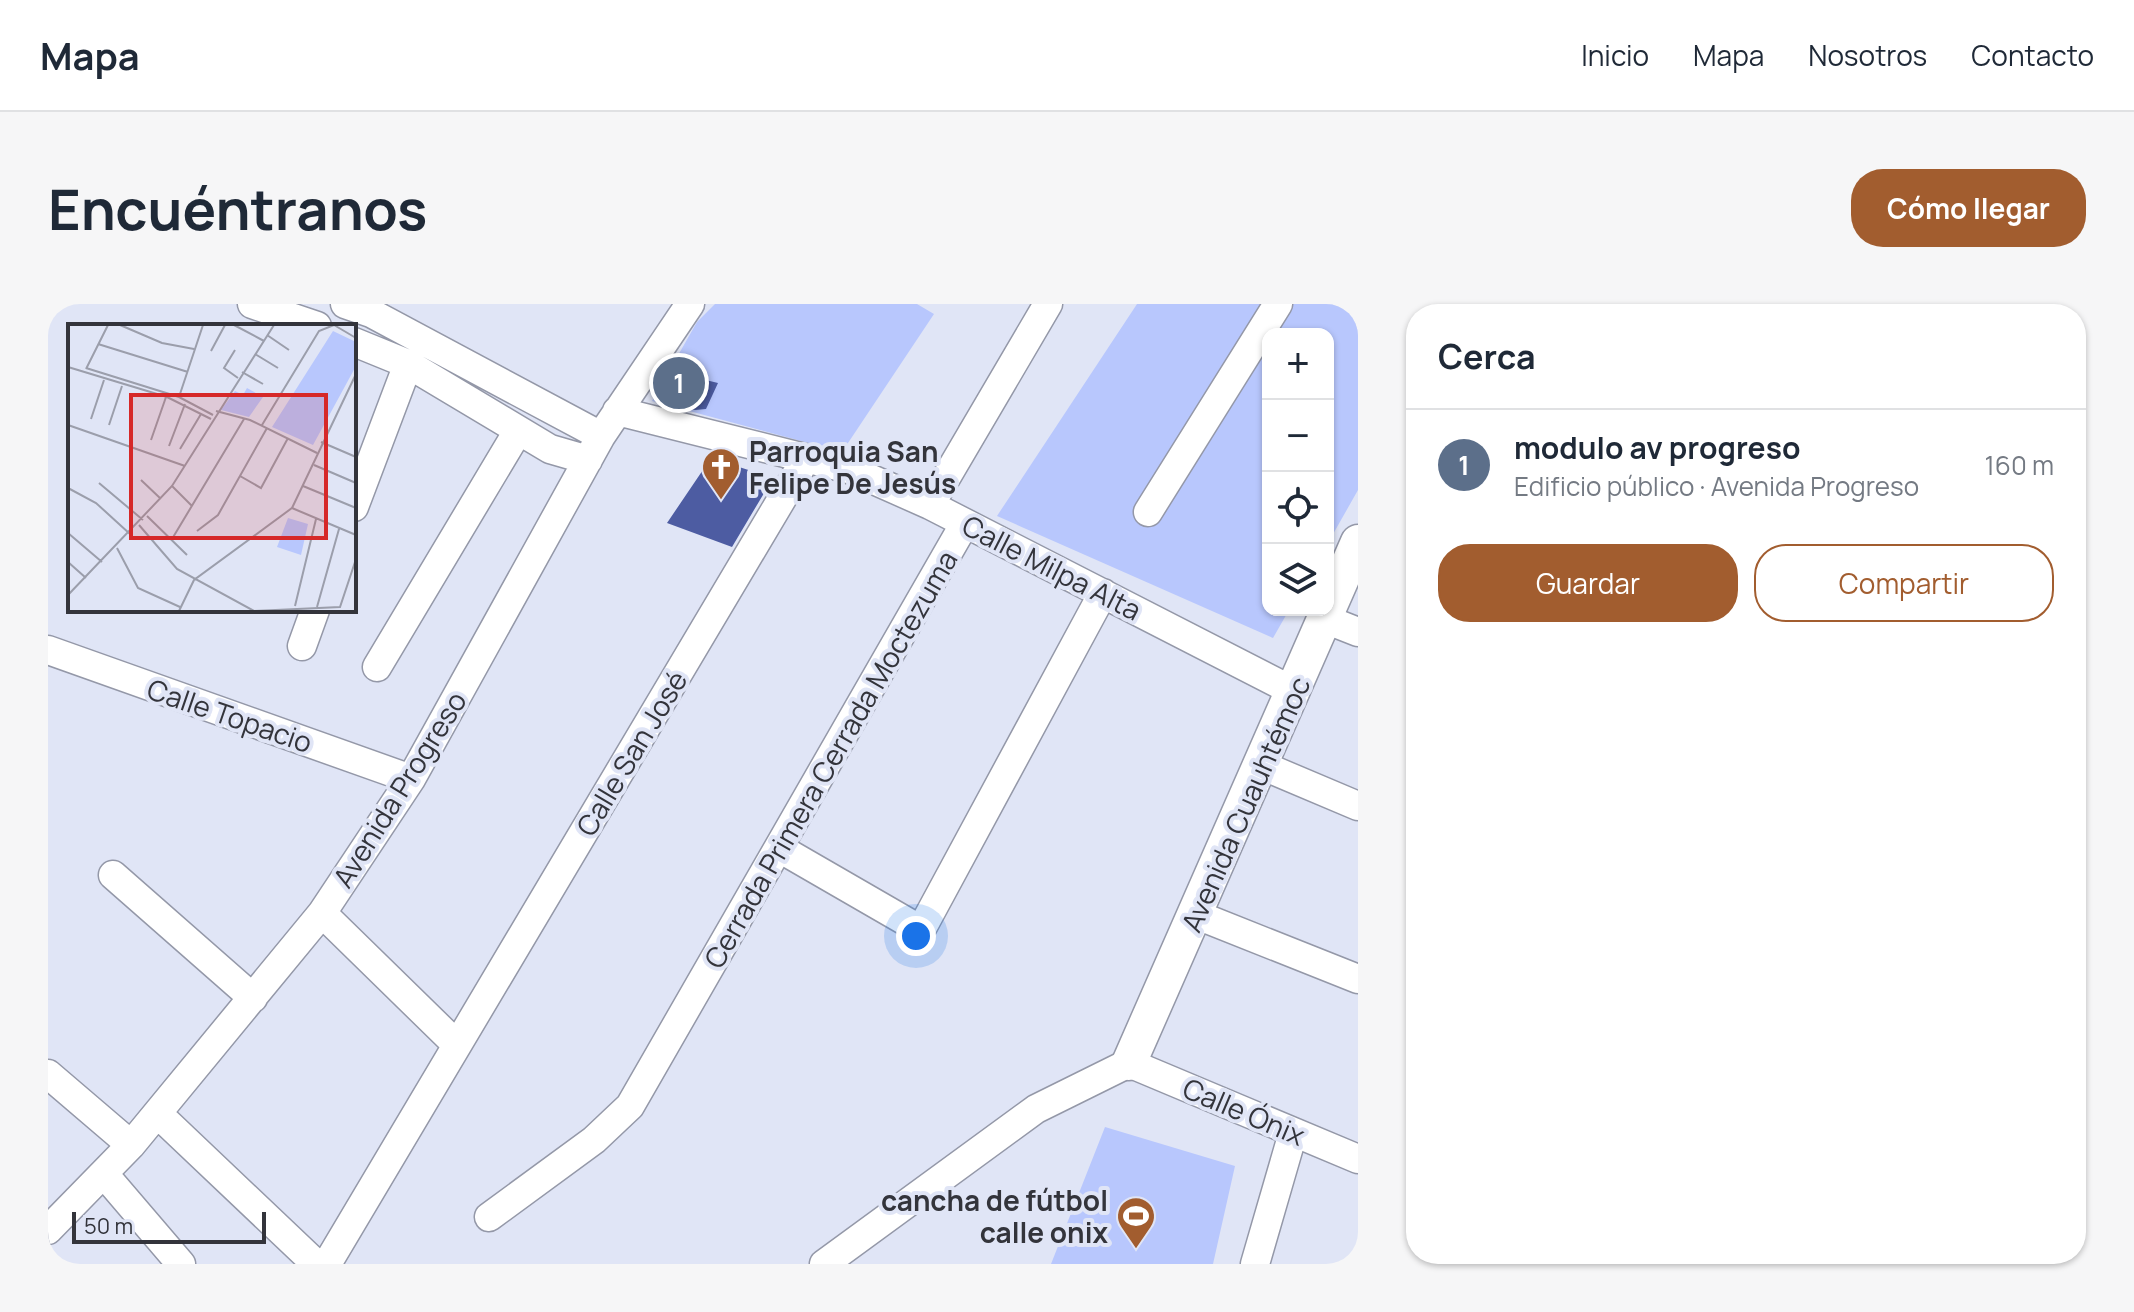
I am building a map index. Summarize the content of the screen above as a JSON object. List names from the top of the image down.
{
  "streets": {
    "main road": ["Avenida Cuauhtémoc"],
    "street": [
      "Calle Milpa Alta",
      "Calle Topacio",
      "Calle San José",
      "Cerrada Primera Cerrada Moctezuma",
      "Avenida Progreso",
      "Calle Ónix"
    ]
  },
  "crossings": [
    ["Calle Milpa Alta", "Calle San José"],
    ["Calle Milpa Alta", "Cerrada Primera Cerrada Moctezuma"],
    ["Calle Milpa Alta", "Avenida Progreso"],
    ["Calle Milpa Alta", "Avenida Cuauhtémoc"],
    ["Calle Topacio", "Avenida Progreso"],
    ["Avenida Cuauhtémoc", "Calle Ónix"]
  ],
  "places": {
    "church": ["Parroquia San Felipe De Jesús"],
    "sports": ["cancha de fútbol calle onix"]
  },
  "scale_bar": "50 m",
  "page": {
    "header": "Mapa",
    "nav": [
      "Inicio",
      "Mapa",
      "Nosotros",
      "Contacto"
    ],
    "buttons": [
      "Cómo llegar",
      ["Guardar", "Compartir"]
    ],
    "title": "Encuéntranos",
    "heading": "Cerca",
    "map_buttons": ["+", "−"],
    "pins": "1",
    "list": [
      {
        "mark": "1",
        "name": "modulo av progreso",
        "note": "Edificio público · Avenida Progreso",
        "value": "160 m"
      }
    ],
    "scale": "50 m"
  }
}
